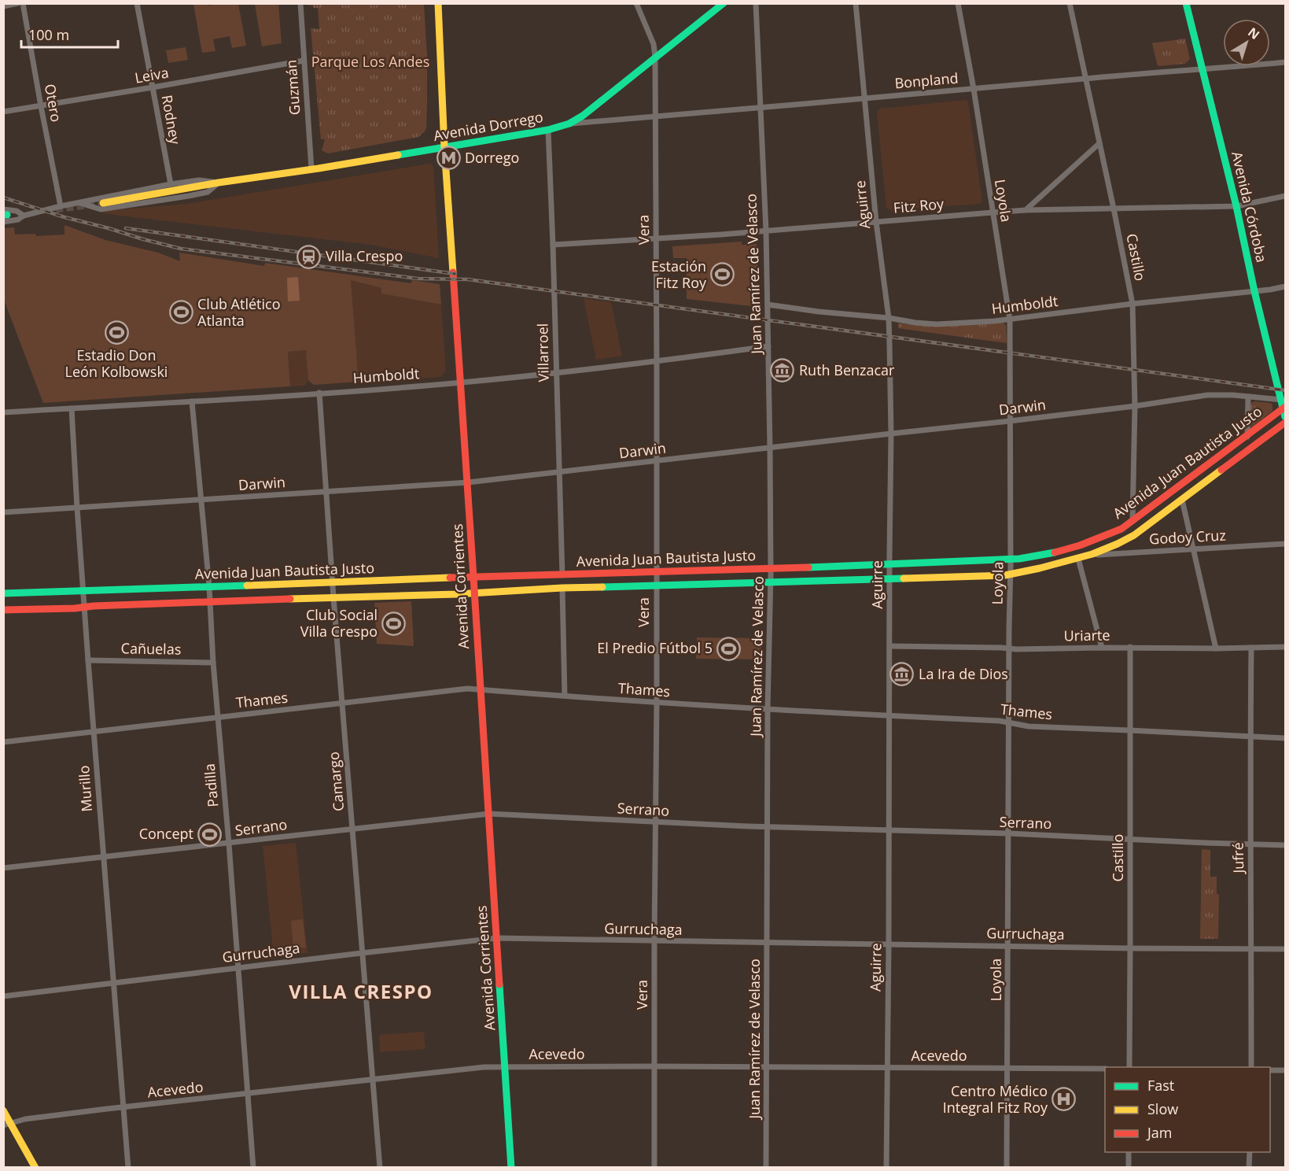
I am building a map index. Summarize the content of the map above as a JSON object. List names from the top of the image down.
{
  "streets": {
    "main road": [
      "Avenida Dorrego",
      "Avenida Córdoba",
      "Avenida Juan Bautista Justo",
      "Avenida Corrientes"
    ],
    "street": [
      "Leiva",
      "Bonpland",
      "Guzmán",
      "Otero",
      "Rodney",
      "Loyola",
      "Aguirre",
      "Fitz Roy",
      "Vera",
      "Castillo",
      "Juan Ramírez de Velasco",
      "Humboldt",
      "Villarroel",
      "Darwin",
      "Godoy Cruz",
      "Uriarte",
      "Cañuelas",
      "Thames",
      "Camargo",
      "Padilla",
      "Murillo",
      "Serrano",
      "Jufré",
      "Gurruchaga",
      "Acevedo"
    ]
  },
  "crossings": [
    ["Leiva", "Guzmán"],
    ["Leiva", "Otero"],
    ["Leiva", "Rodney"],
    ["Bonpland", "Avenida Dorrego"],
    ["Bonpland", "Loyola"],
    ["Bonpland", "Aguirre"],
    ["Bonpland", "Avenida Córdoba"],
    ["Bonpland", "Vera"],
    ["Bonpland", "Castillo"],
    ["Bonpland", "Juan Ramírez de Velasco"],
    ["Guzmán", "Avenida Dorrego"],
    ["Otero", "Avenida Dorrego"],
    ["Rodney", "Avenida Dorrego"],
    ["Avenida Dorrego", "Vera"],
    ["Avenida Dorrego", "Villarroel"],
    ["Avenida Dorrego", "Avenida Corrientes"],
    ["Loyola", "Fitz Roy"],
    ["Loyola", "Humboldt"],
    ["Loyola", "Darwin"],
    ["Loyola", "Avenida Juan Bautista Justo"],
    ["Loyola", "Uriarte"],
    ["Loyola", "Thames"],
    ["Loyola", "Serrano"],
    ["Loyola", "Gurruchaga"],
    ["Loyola", "Acevedo"],
    ["Aguirre", "Fitz Roy"],
    ["Aguirre", "Humboldt"],
    ["Aguirre", "Darwin"],
    ["Aguirre", "Avenida Juan Bautista Justo"],
    ["Aguirre", "Uriarte"],
    ["Aguirre", "Thames"],
    ["Aguirre", "Serrano"],
    ["Aguirre", "Gurruchaga"],
    ["Aguirre", "Acevedo"],
    ["Fitz Roy", "Avenida Córdoba"],
    ["Fitz Roy", "Vera"],
    ["Fitz Roy", "Castillo"],
    ["Fitz Roy", "Juan Ramírez de Velasco"],
    ["Fitz Roy", "Villarroel"],
    ["Avenida Córdoba", "Humboldt"],
    ["Avenida Córdoba", "Darwin"],
    ["Avenida Córdoba", "Avenida Juan Bautista Justo"],
    ["Vera", "Humboldt"],
    ["Vera", "Darwin"],
    ["Vera", "Avenida Juan Bautista Justo"],
    ["Vera", "Thames"],
    ["Vera", "Serrano"],
    ["Vera", "Gurruchaga"],
    ["Vera", "Acevedo"],
    ["Castillo", "Humboldt"],
    ["Castillo", "Darwin"],
    ["Castillo", "Avenida Juan Bautista Justo"],
    ["Castillo", "Uriarte"],
    ["Castillo", "Thames"],
    ["Castillo", "Serrano"],
    ["Castillo", "Gurruchaga"],
    ["Juan Ramírez de Velasco", "Humboldt"],
    ["Juan Ramírez de Velasco", "Darwin"],
    ["Juan Ramírez de Velasco", "Avenida Juan Bautista Justo"],
    ["Juan Ramírez de Velasco", "Thames"],
    ["Juan Ramírez de Velasco", "Serrano"],
    ["Juan Ramírez de Velasco", "Gurruchaga"],
    ["Juan Ramírez de Velasco", "Acevedo"],
    ["Humboldt", "Villarroel"],
    ["Humboldt", "Avenida Corrientes"],
    ["Humboldt", "Camargo"],
    ["Humboldt", "Padilla"],
    ["Humboldt", "Murillo"],
    ["Villarroel", "Darwin"],
    ["Villarroel", "Avenida Juan Bautista Justo"],
    ["Darwin", "Avenida Juan Bautista Justo"],
    ["Darwin", "Avenida Corrientes"],
    ["Darwin", "Camargo"],
    ["Darwin", "Padilla"],
    ["Darwin", "Murillo"],
    ["Avenida Juan Bautista Justo", "Godoy Cruz"],
    ["Avenida Juan Bautista Justo", "Avenida Corrientes"],
    ["Avenida Juan Bautista Justo", "Camargo"],
    ["Avenida Juan Bautista Justo", "Padilla"],
    ["Avenida Juan Bautista Justo", "Murillo"],
    ["Avenida Corrientes", "Thames"],
    ["Avenida Corrientes", "Serrano"],
    ["Avenida Corrientes", "Gurruchaga"],
    ["Avenida Corrientes", "Acevedo"],
    ["Uriarte", "Jufré"],
    ["Cañuelas", "Padilla"],
    ["Cañuelas", "Murillo"],
    ["Thames", "Camargo"],
    ["Thames", "Padilla"],
    ["Thames", "Murillo"],
    ["Thames", "Jufré"],
    ["Camargo", "Serrano"],
    ["Camargo", "Gurruchaga"],
    ["Camargo", "Acevedo"],
    ["Padilla", "Serrano"],
    ["Padilla", "Gurruchaga"],
    ["Padilla", "Acevedo"],
    ["Murillo", "Serrano"],
    ["Murillo", "Gurruchaga"],
    ["Murillo", "Acevedo"],
    ["Serrano", "Jufré"],
    ["Jufré", "Gurruchaga"]
  ],
  "districts": ["VILLA CRESPO"],
  "parks": ["Parque Los Andes"],
  "places": {
    "metro station": ["Dorrego"],
    "station": ["Villa Crespo"],
    "sports": [
      "Estación Fitz Roy",
      "Club Atlético Atlanta",
      "Estadio Don León Kolbowski",
      "Club Social Villa Crespo",
      "El Predio Fútbol 5",
      "Concept"
    ],
    "museum": ["Ruth Benzacar", "La Ira de Dios"],
    "hospital": ["Centro Médico Integral Fitz Roy"]
  },
  "legend": ["Fast", "Slow", "Jam"],
  "scale_bar": "100 m",
  "north": "top right"
}
